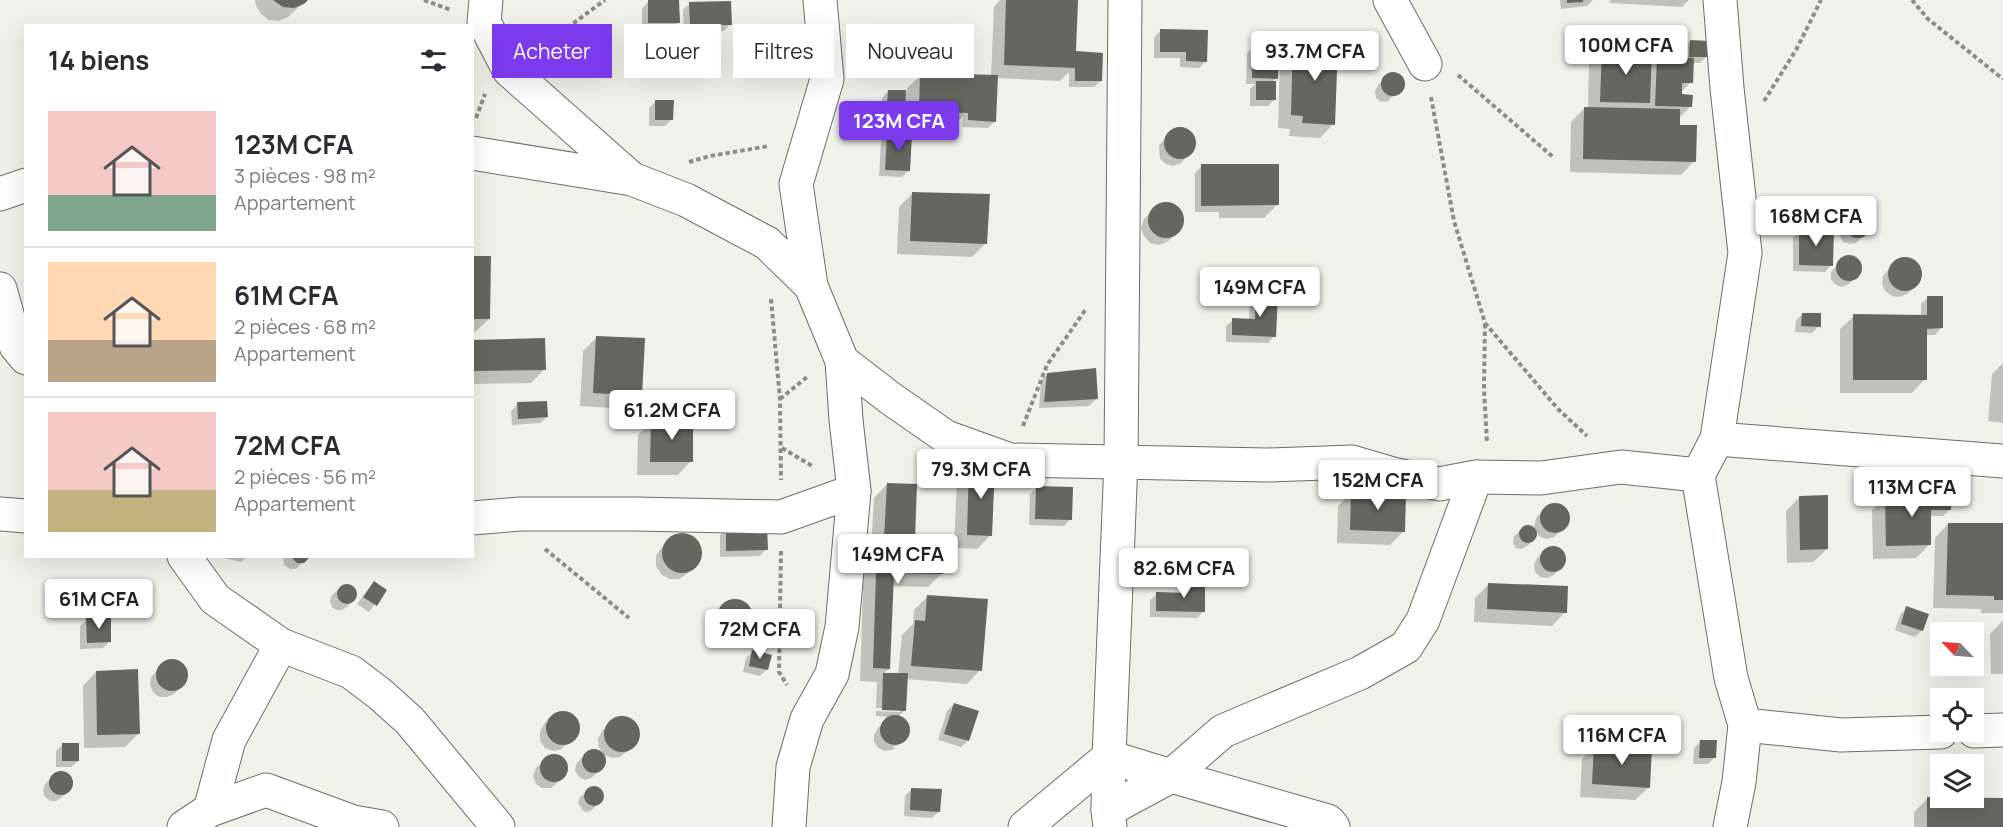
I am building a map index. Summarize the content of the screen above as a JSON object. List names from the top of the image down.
{
  "north": "top left",
  "page": {
    "chip": [
      "Acheter",
      "Louer",
      "Filtres",
      "Nouveau"
    ],
    "heading": "14 biens",
    "price": [
      "100M CFA",
      "93.7M CFA",
      "123M CFA",
      "168M CFA",
      "149M CFA",
      "61.2M CFA",
      "79.3M CFA",
      "152M CFA",
      "113M CFA",
      "149M CFA",
      "82.6M CFA",
      "61M CFA",
      "72M CFA",
      "116M CFA"
    ],
    "list": [
      {
        "name": "123M CFA",
        "note": "3 pièces · 98 m² · Appartement"
      },
      {
        "name": "61M CFA",
        "note": "2 pièces · 68 m² · Appartement"
      },
      {
        "name": "72M CFA",
        "note": "2 pièces · 56 m² · Appartement"
      }
    ]
  }
}
